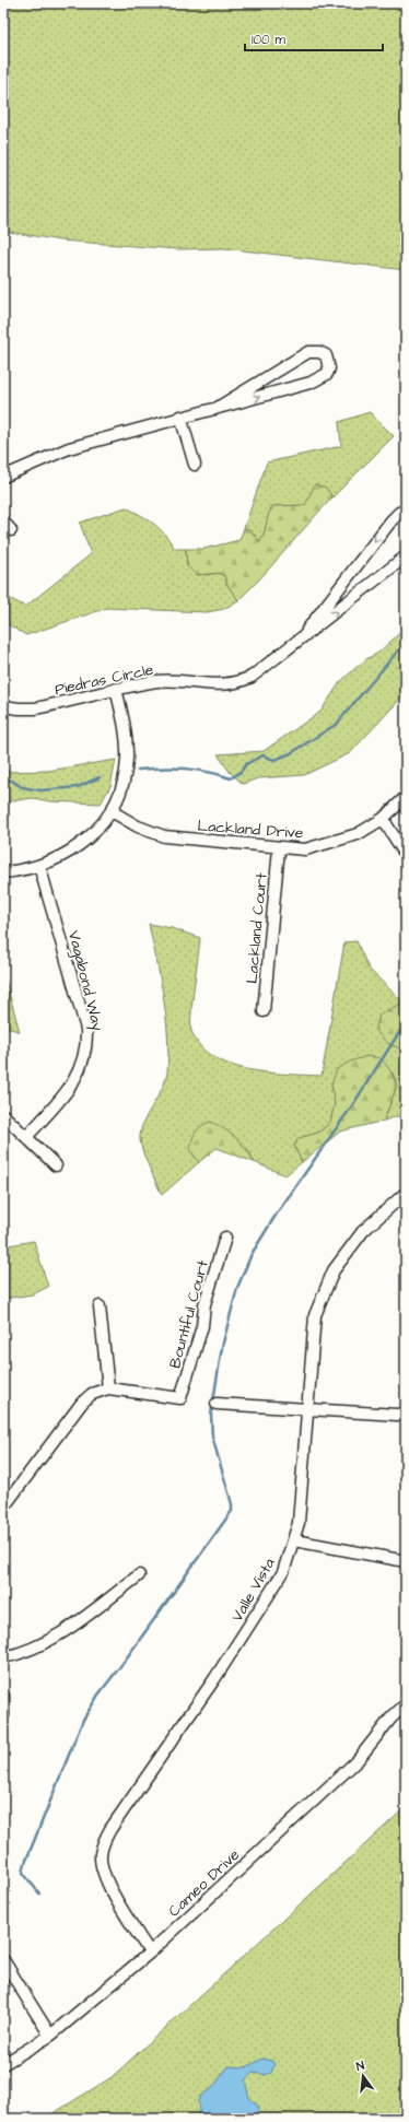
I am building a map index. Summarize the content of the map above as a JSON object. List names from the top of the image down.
{
  "streets": {
    "street": [
      "Piedras Circle",
      "Lackland Drive",
      "Lackland Court",
      "Vagabond Way",
      "Bountiful Court",
      "Valle Vista",
      "Cameo Drive"
    ]
  },
  "crossings": [
    ["Lackland Drive", "Lackland Court"],
    ["Valle Vista", "Cameo Drive"]
  ],
  "scale_bar": "100 m",
  "north": "top"
}
